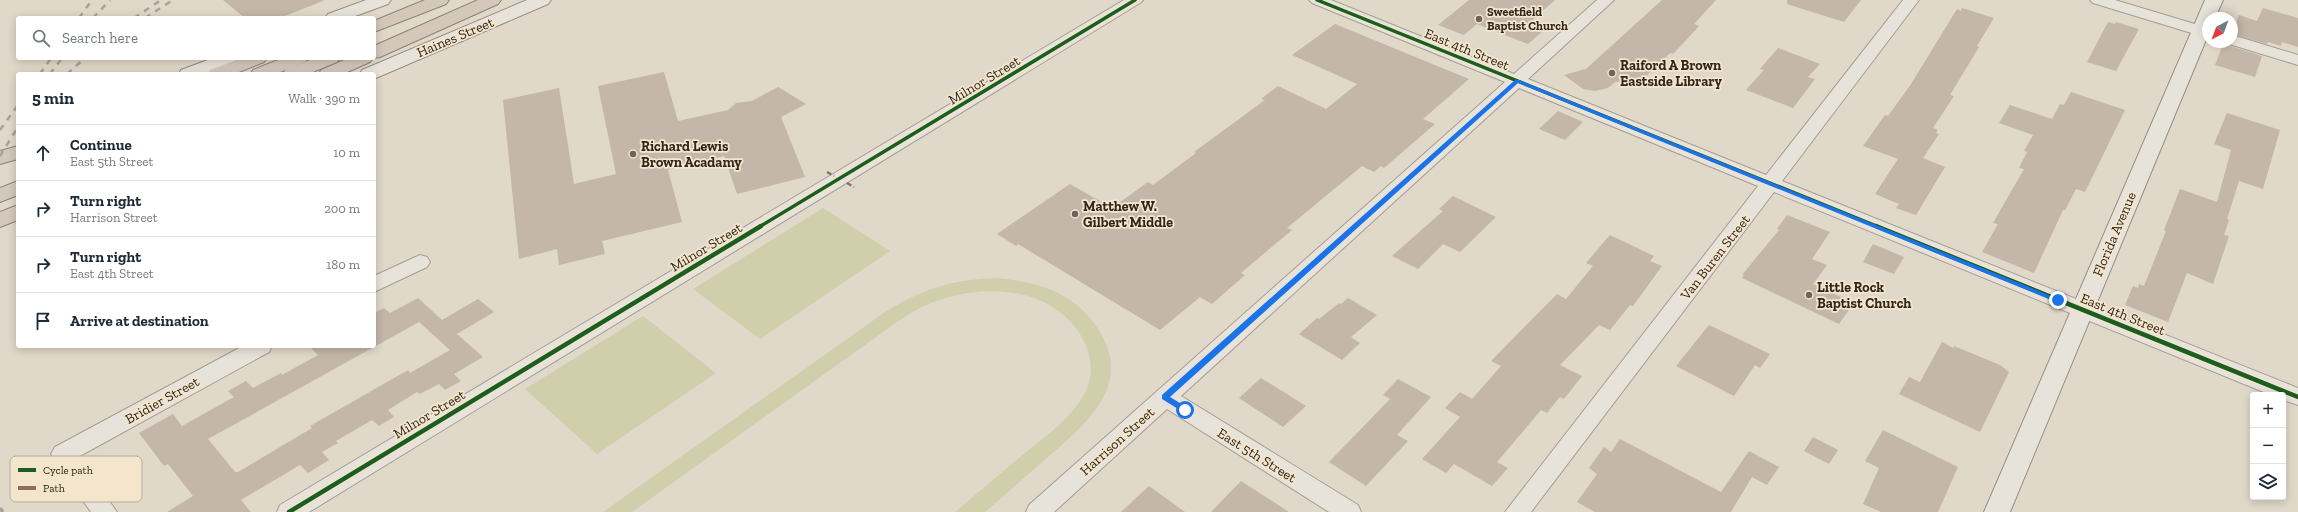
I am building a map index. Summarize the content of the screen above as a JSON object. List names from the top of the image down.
{
  "streets": {
    "street": [
      "Haines Street",
      "East 4th Street",
      "Milnor Street",
      "Florida Avenue",
      "Van Buren Street",
      "Bridier Street",
      "Harrison Street",
      "East 5th Street"
    ]
  },
  "crossings": [
    ["East 4th Street", "Florida Avenue"],
    ["East 4th Street", "Van Buren Street"],
    ["East 4th Street", "Harrison Street"],
    ["Harrison Street", "East 5th Street"]
  ],
  "places": [
    "Sweetfield Baptist Church",
    "Raiford A Brown Eastside Library",
    "Richard Lewis Brown Acadamy",
    "Matthew W. Gilbert Middle",
    "Little Rock Baptist Church"
  ],
  "legend": ["Cycle path", "Path"],
  "north": "bottom left",
  "page": {
    "search": "Search here",
    "heading": ["5 min", "Walk · 390 m"],
    "list": [
      ["Continue", "East 5th Street", "10 m"],
      ["Turn right", "Harrison Street", "200 m"],
      ["Turn right", "East 4th Street", "180 m"],
      "Arrive at destination"
    ],
    "map_buttons": ["+", "−"]
  }
}
